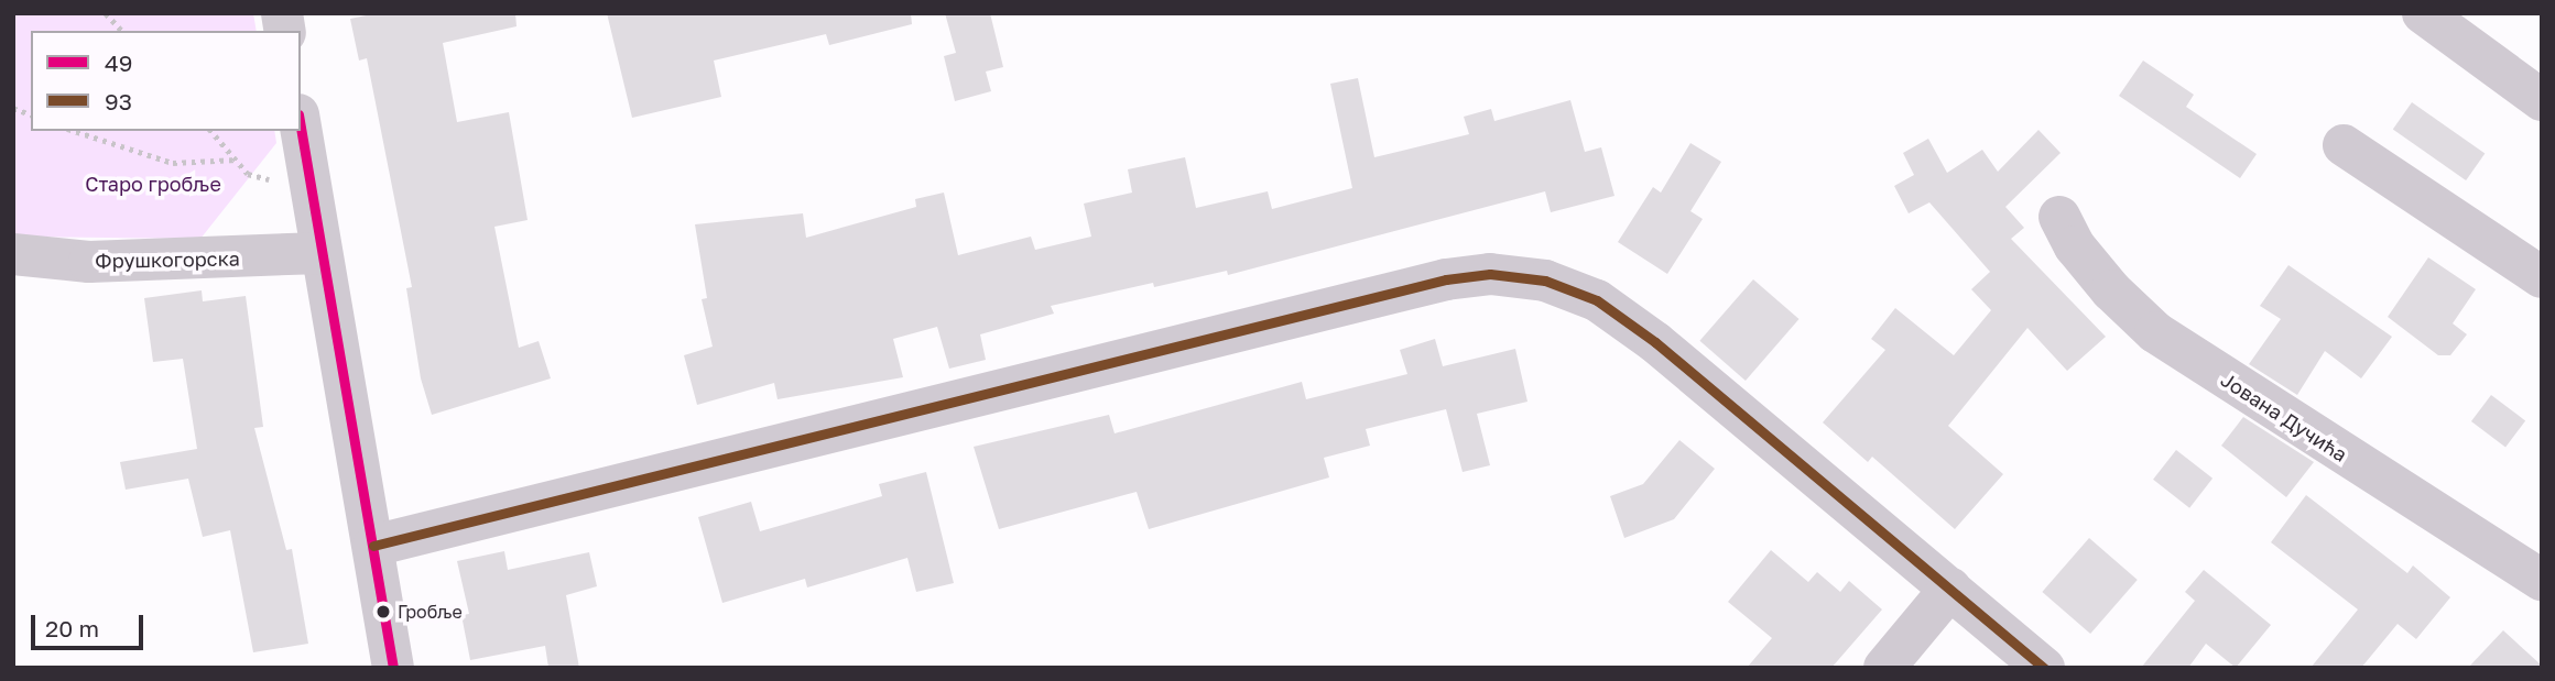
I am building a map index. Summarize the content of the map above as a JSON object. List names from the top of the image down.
{
  "streets": {
    "street": ["Фрушкогорска", "Јована Дучића"]
  },
  "parks": ["Старо гробље"],
  "places": ["Гробље"],
  "lines": ["transit line 49", "transit line 93"],
  "legend": ["49", "93"],
  "scale_bar": "20 m"
}
